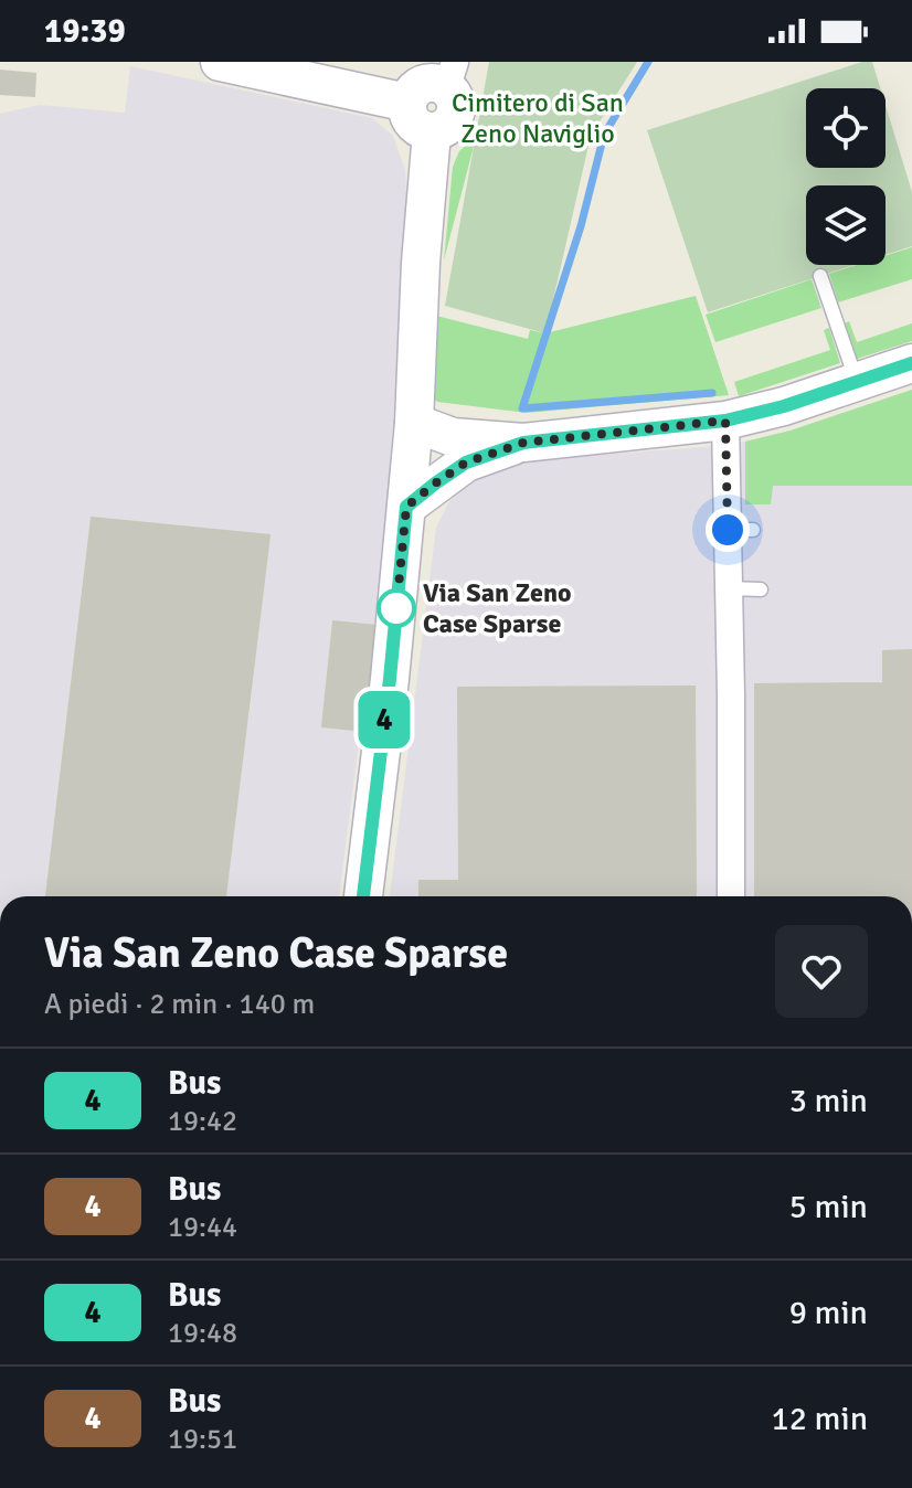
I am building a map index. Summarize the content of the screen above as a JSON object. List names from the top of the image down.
{
  "parks": ["Cimitero di San Zeno Naviglio"],
  "places": ["Via San Zeno Case Sparse"],
  "lines": ["bus line 4"],
  "page": {
    "status": "19:39",
    "on_map": "4",
    "heading": ["Via San Zeno Case Sparse", "A piedi · 2 min · 140 m"],
    "list": [
      {
        "mark": "4",
        "name": "Bus",
        "note": "19:42",
        "value": "3 min"
      },
      {
        "mark": "4",
        "name": "Bus",
        "note": "19:44",
        "value": "5 min"
      },
      {
        "mark": "4",
        "name": "Bus",
        "note": "19:48",
        "value": "9 min"
      },
      {
        "mark": "4",
        "name": "Bus",
        "note": "19:51",
        "value": "12 min"
      }
    ]
  }
}
